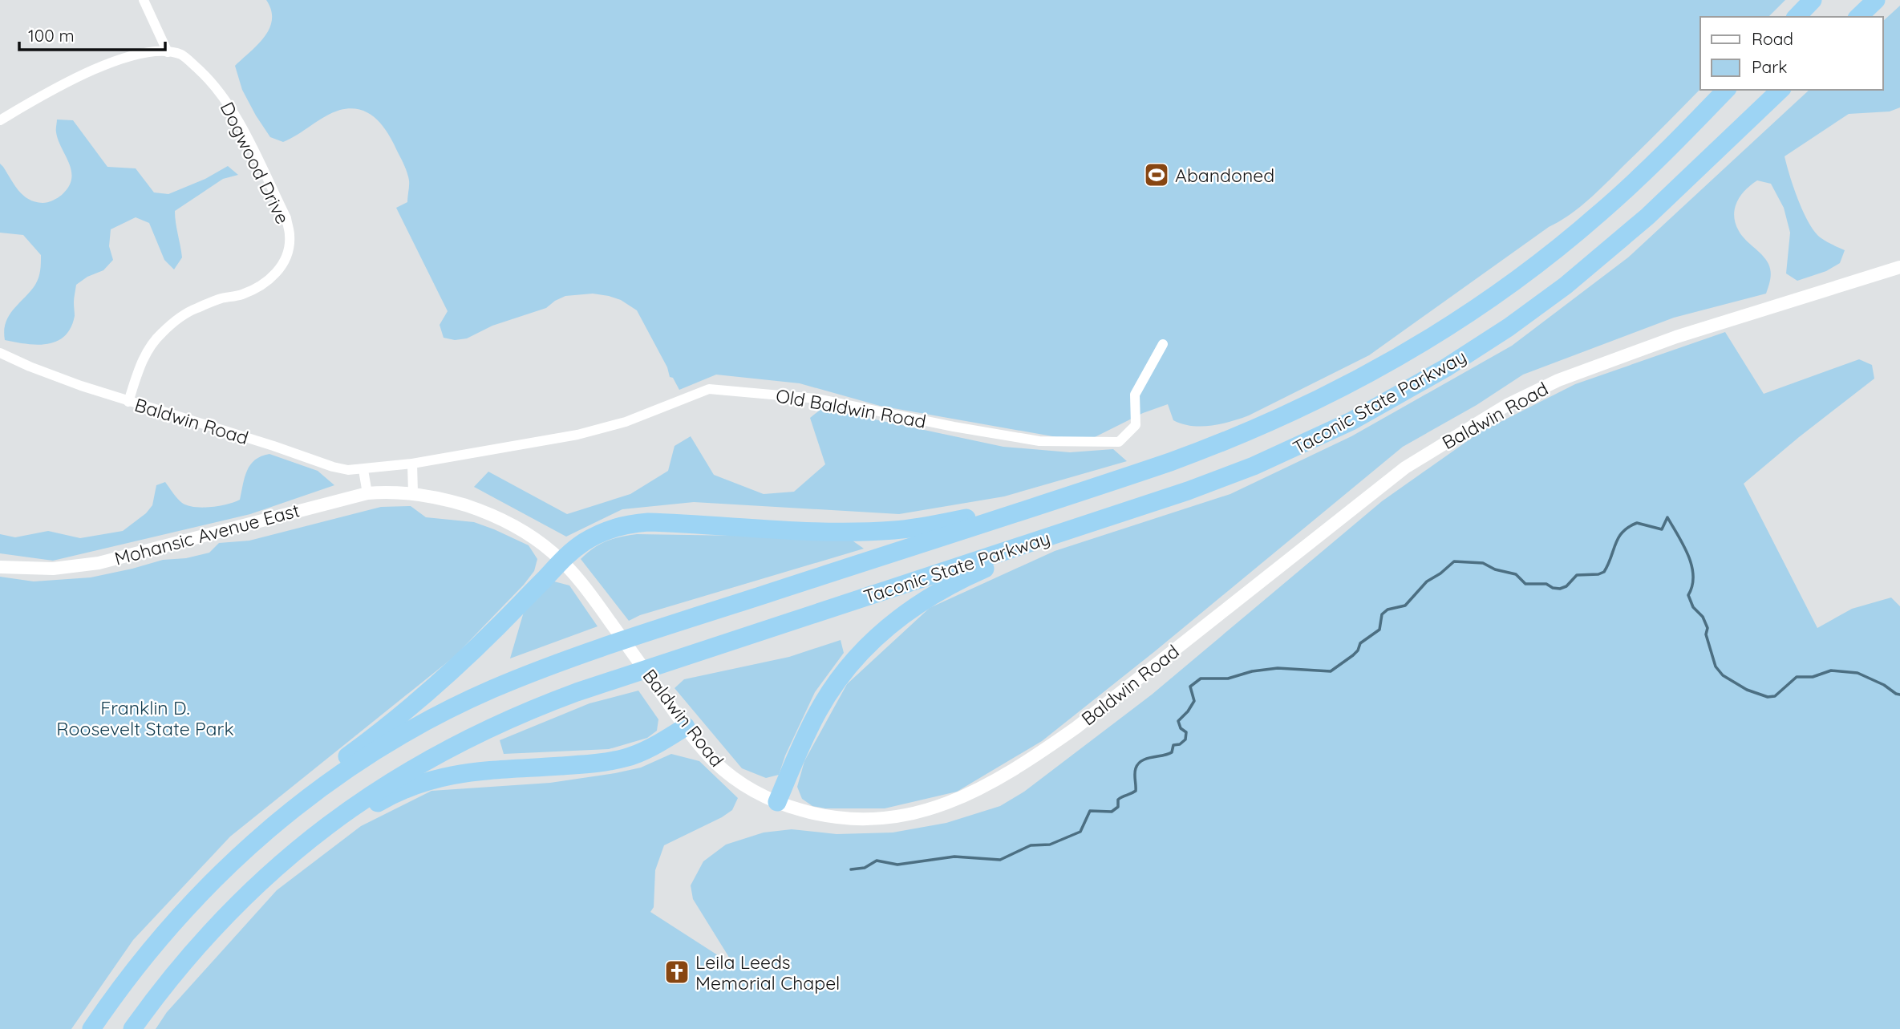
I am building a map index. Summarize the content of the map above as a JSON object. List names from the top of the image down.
{
  "streets": {
    "highway": ["Taconic State Parkway"],
    "street": [
      "Dogwood Drive",
      "Old Baldwin Road",
      "Baldwin Road",
      "Mohansic Avenue East"
    ]
  },
  "crossings": [
    ["Dogwood Drive", "Baldwin Road"],
    ["Old Baldwin Road", "Baldwin Road"],
    ["Baldwin Road", "Mohansic Avenue East"]
  ],
  "parks": ["Franklin D. Roosevelt State Park"],
  "places": {
    "sports": ["Abandoned"],
    "church": ["Leila Leeds Memorial Chapel"]
  },
  "legend": ["Road", "Park"],
  "scale_bar": "100 m"
}
